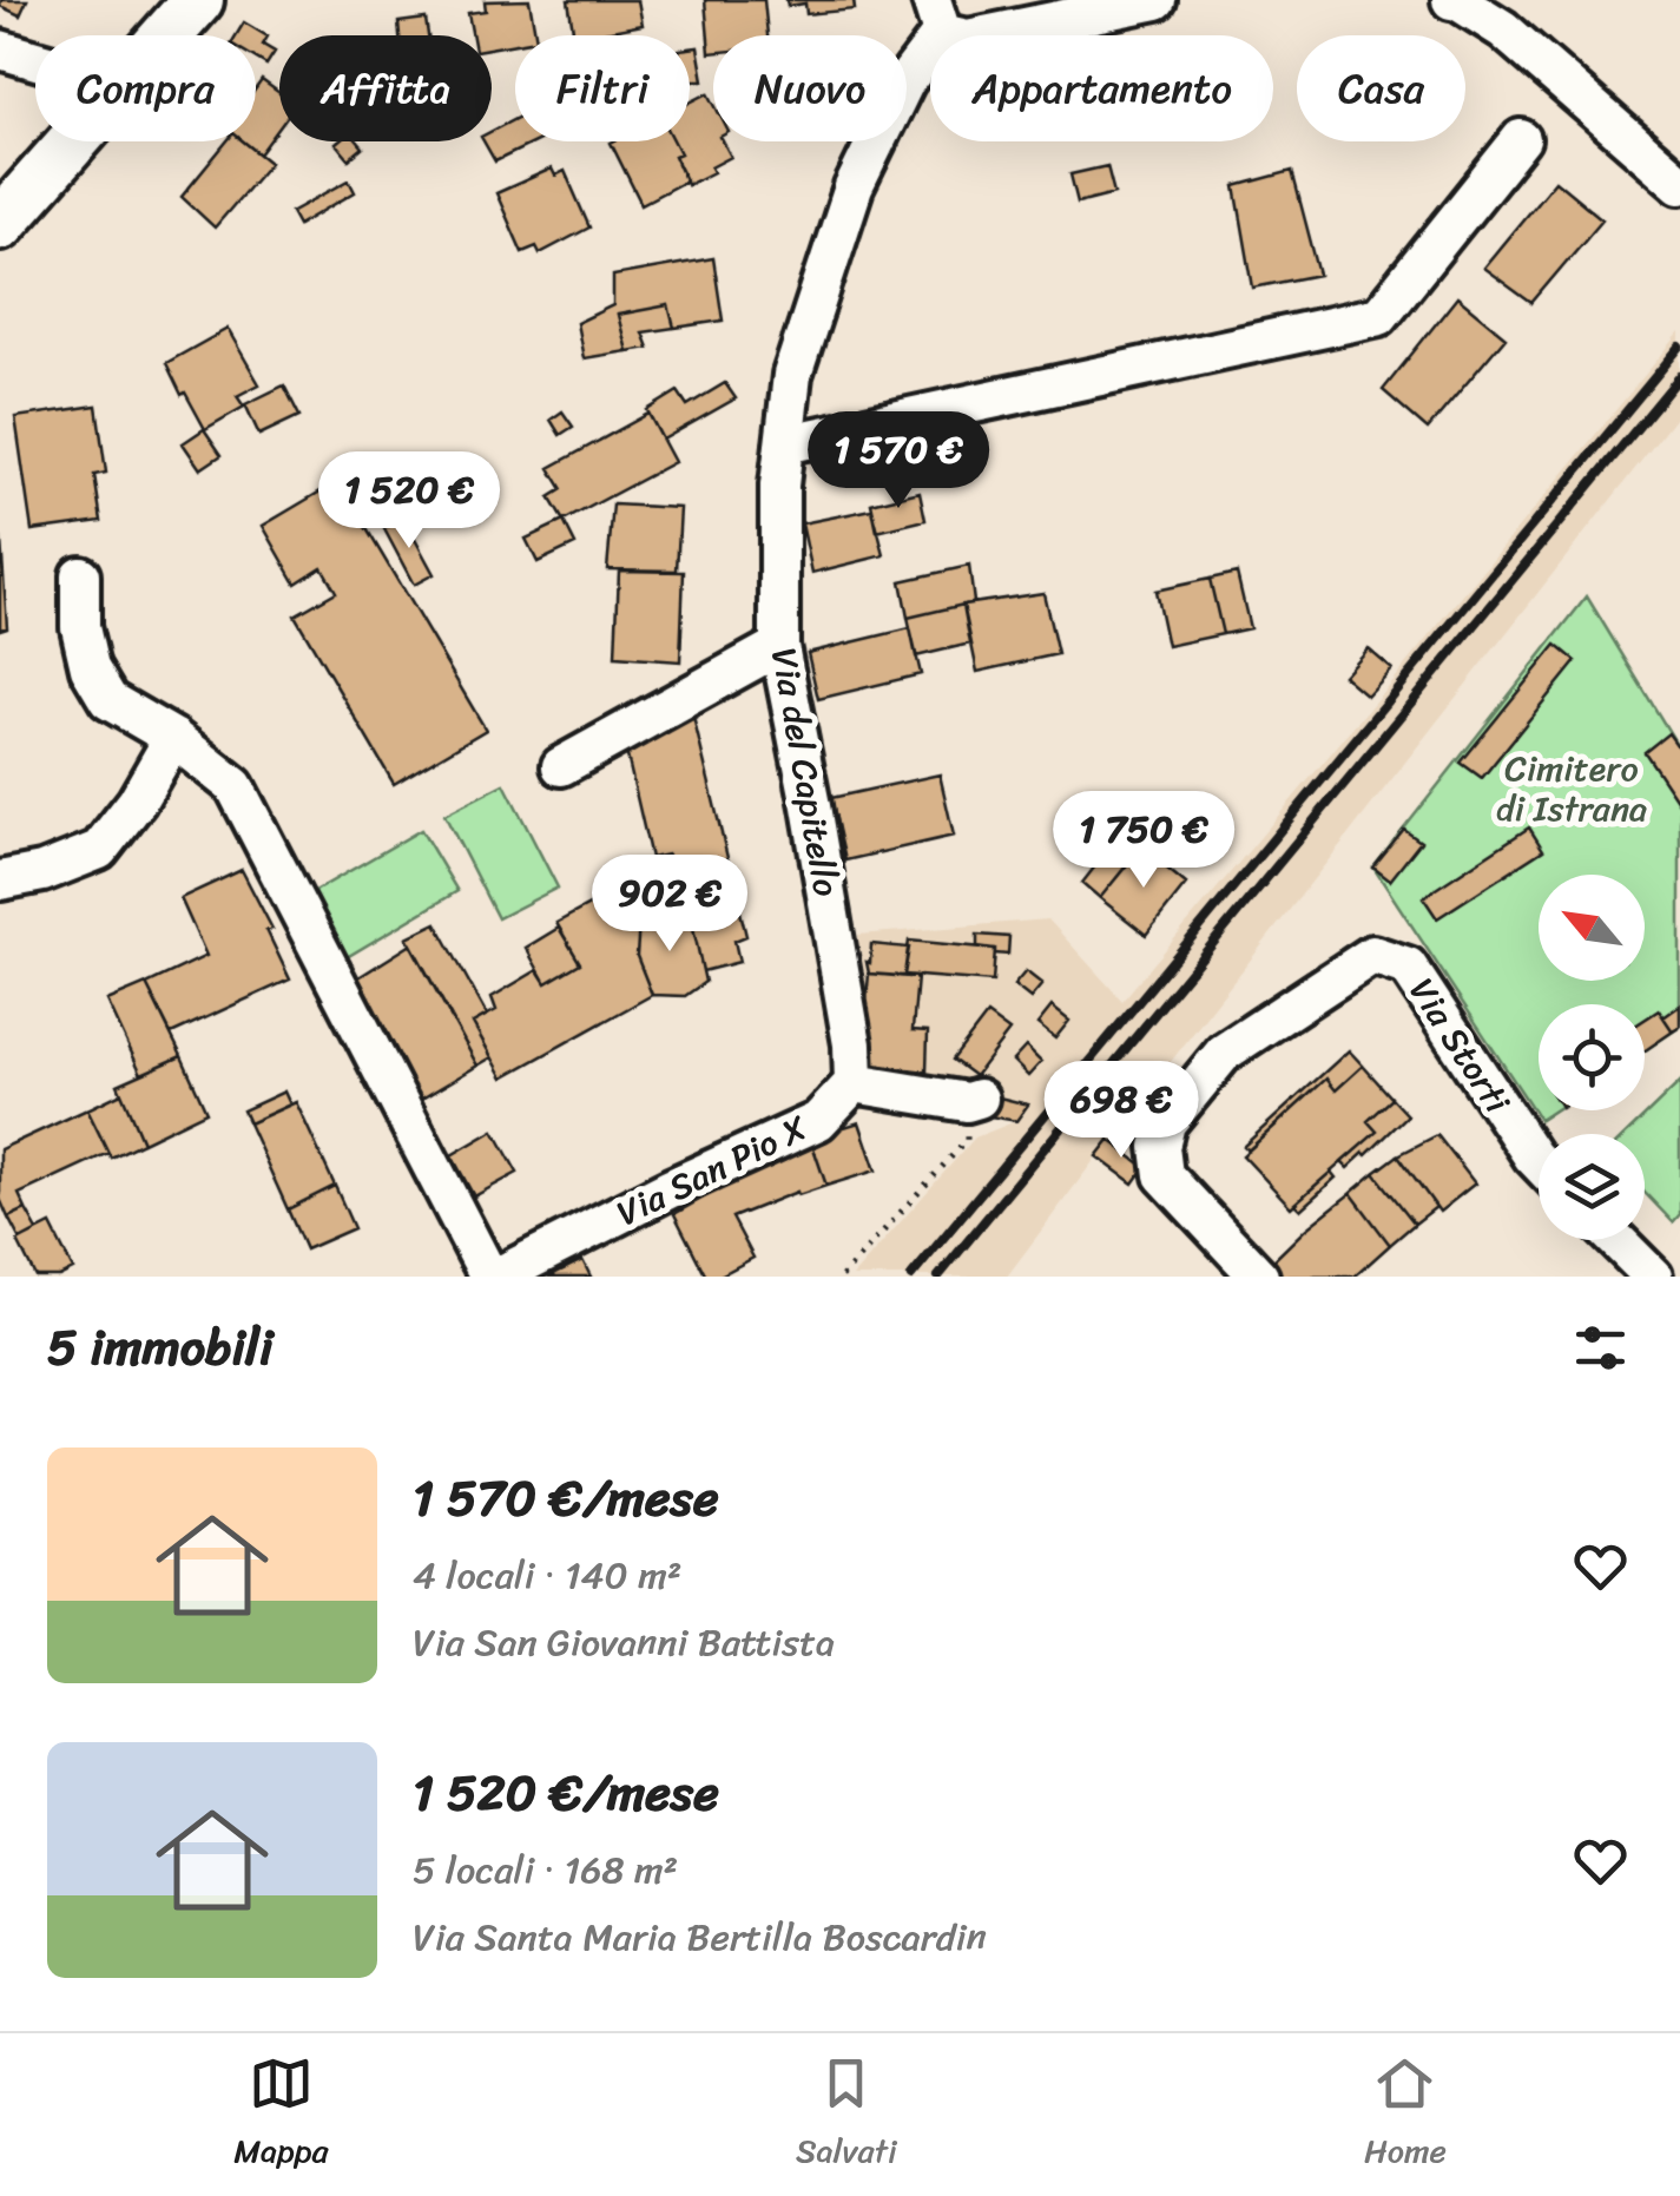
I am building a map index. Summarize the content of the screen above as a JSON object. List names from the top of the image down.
{
  "streets": {
    "street": ["Via del Capitello", "Via Storti", "Via San Pio X"]
  },
  "crossings": [
    ["Via del Capitello", "Via San Pio X"]
  ],
  "parks": ["Cimitero di Istrana"],
  "north": "top left",
  "page": {
    "chip": [
      "Compra",
      "Affitta",
      "Filtri",
      "Nuovo",
      "Appartamento",
      "Casa"
    ],
    "price": [
      "1 570 €",
      "1 520 €",
      "1 750 €",
      "902 €",
      "698 €"
    ],
    "heading": "5 immobili",
    "list": [
      {
        "name": "1 570 €/mese",
        "note": "4 locali · 140 m² · Via San Giovanni Battista"
      },
      {
        "name": "1 520 €/mese",
        "note": "5 locali · 168 m² · Via Santa Maria Bertilla Boscardin"
      }
    ],
    "tabs": ["Mappa", "Salvati", "Home"]
  }
}
